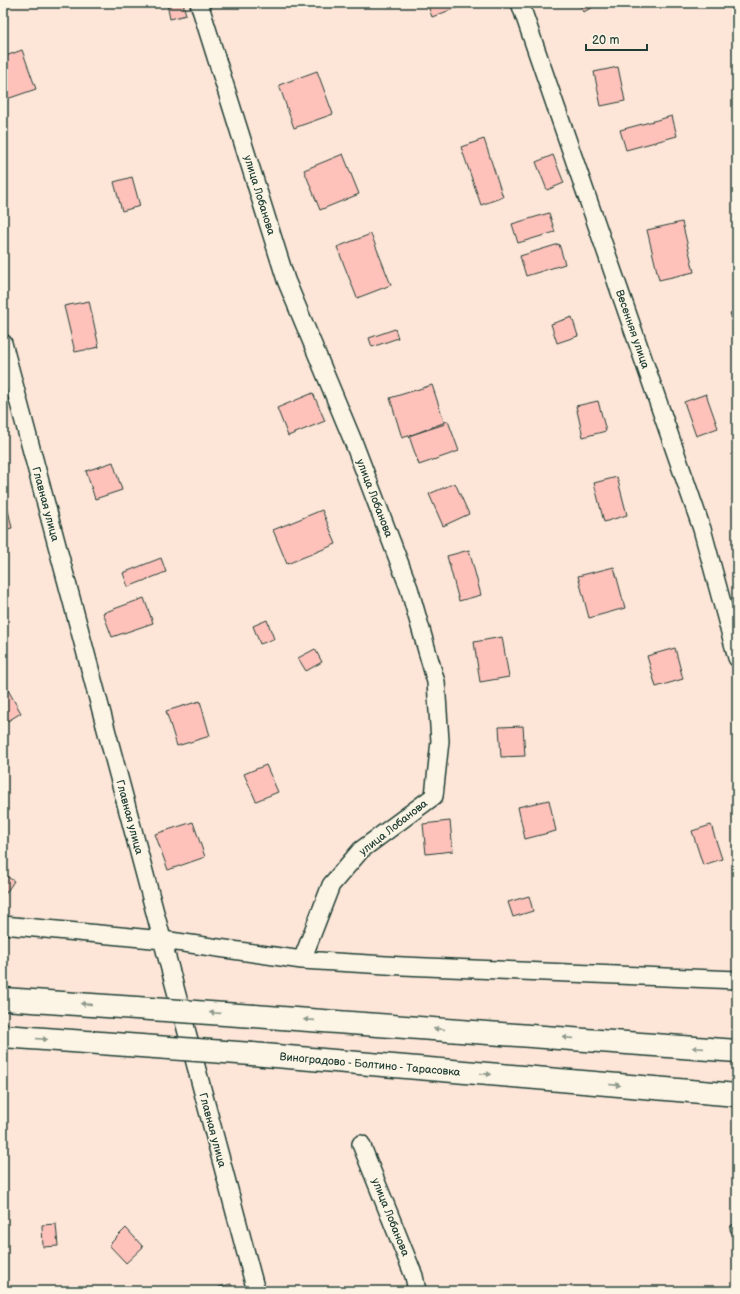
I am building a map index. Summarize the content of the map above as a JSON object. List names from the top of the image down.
{
  "streets": {
    "main road": ["Виноградово - Болтино - Тарасовка"],
    "street": ["улица Лобанова", "Весенняя улица", "Главная улица"]
  },
  "scale_bar": "20 m"
}
